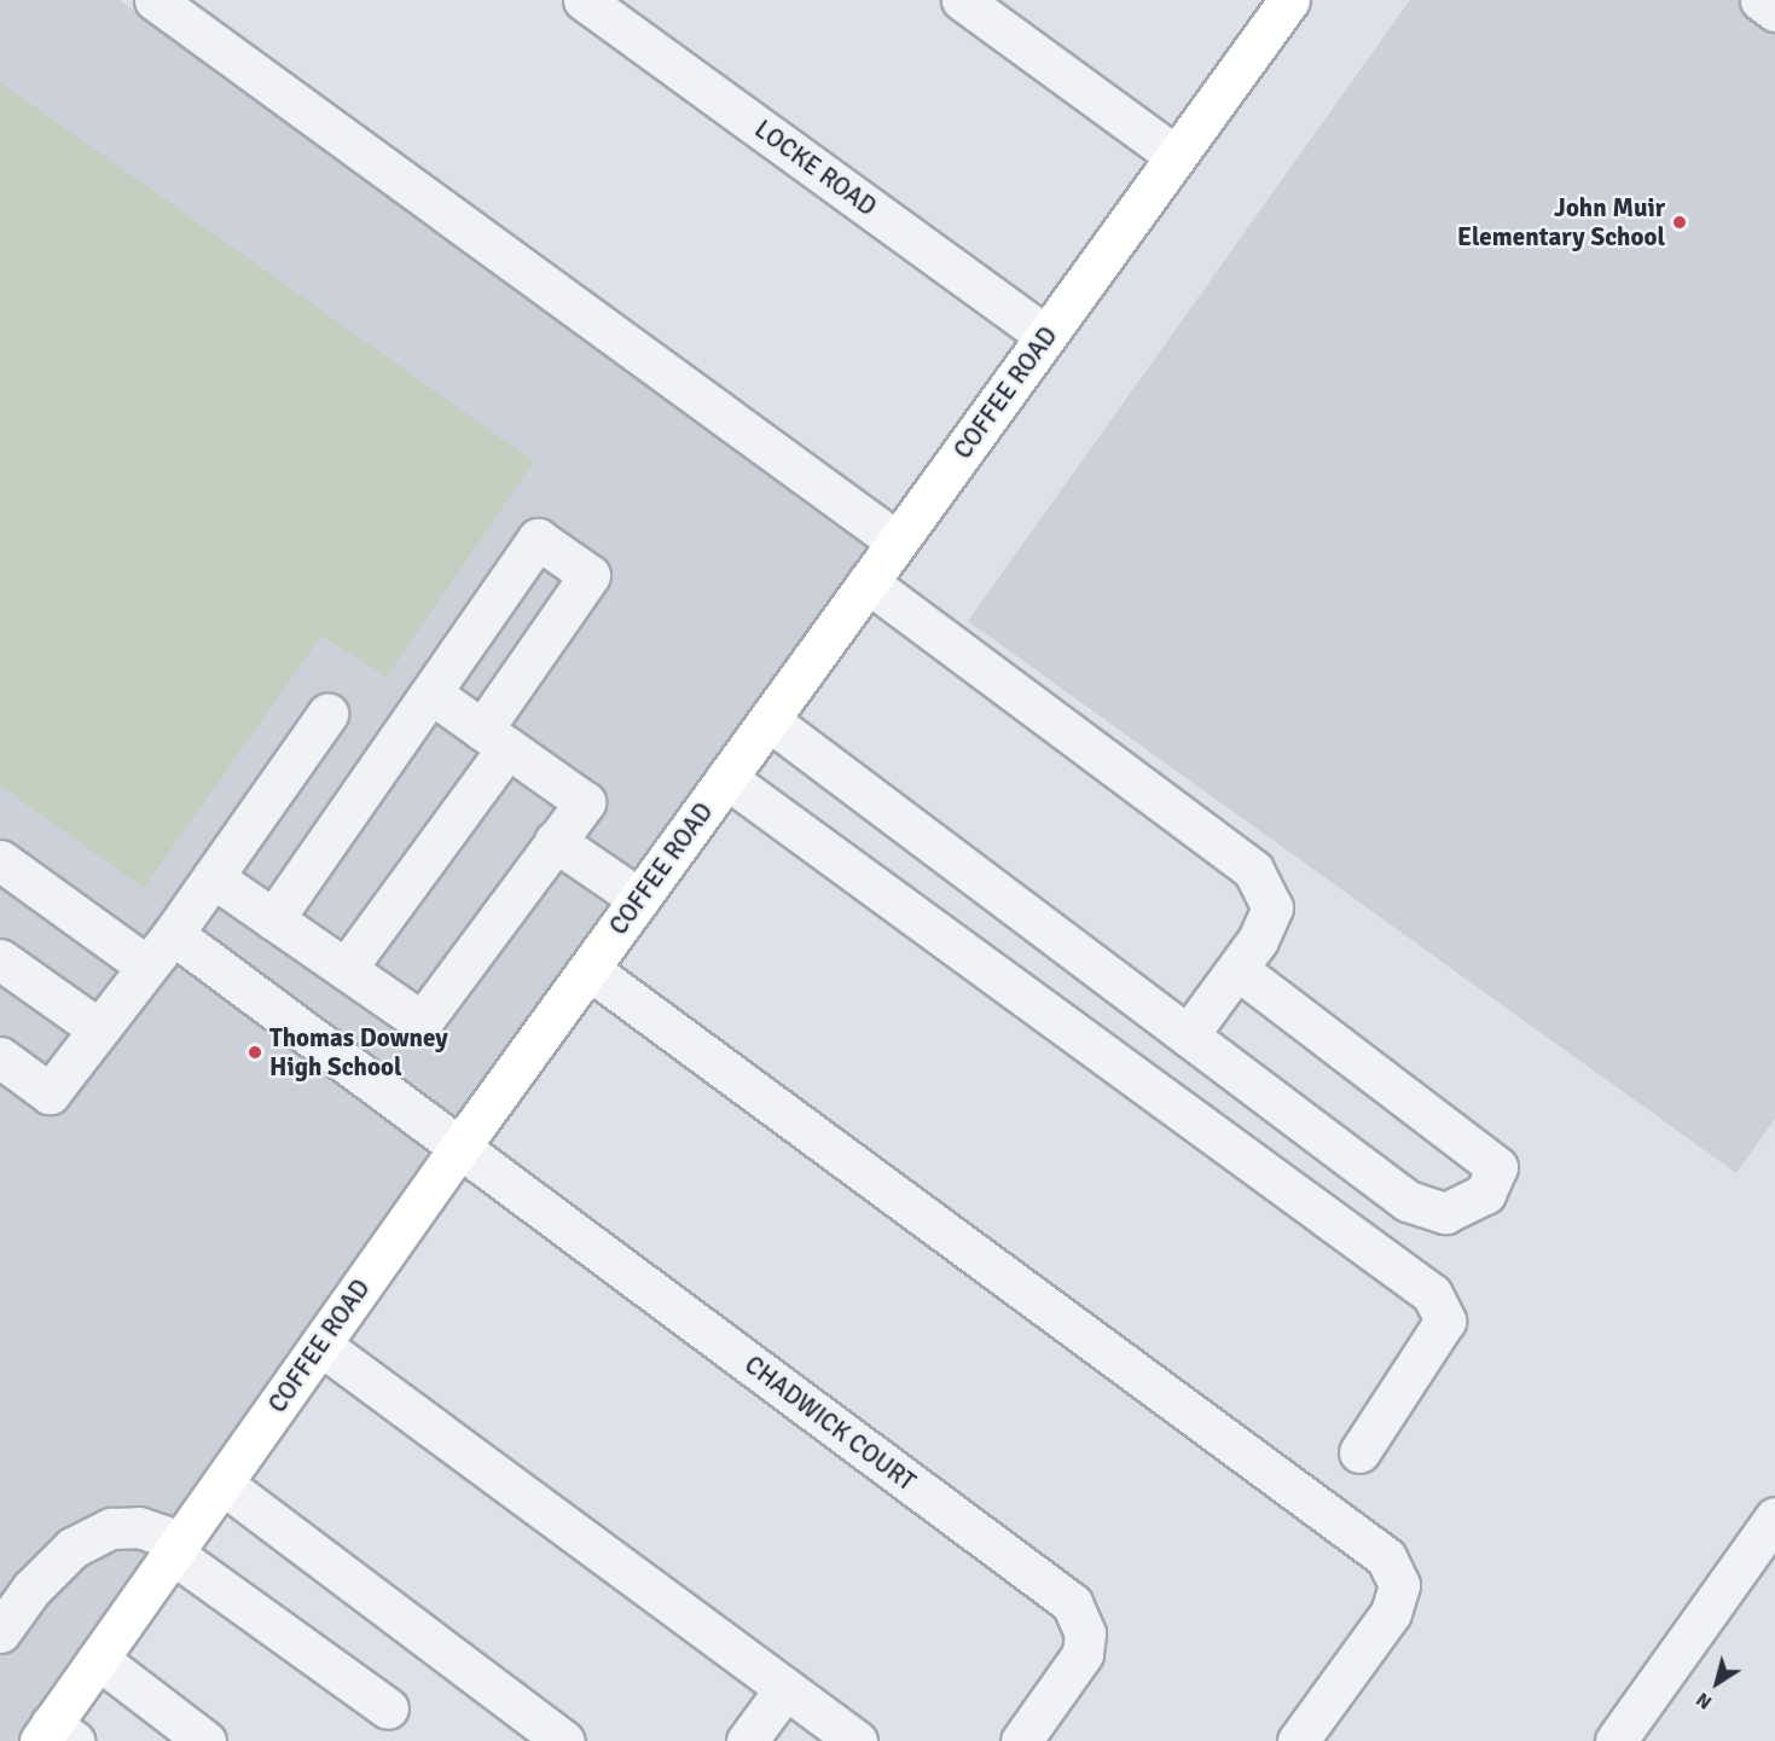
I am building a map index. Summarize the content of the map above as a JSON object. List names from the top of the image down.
{
  "streets": {
    "main road": ["COFFEE ROAD"],
    "street": ["LOCKE ROAD", "CHADWICK COURT"]
  },
  "crossings": [
    ["LOCKE ROAD", "COFFEE ROAD"],
    ["COFFEE ROAD", "CHADWICK COURT"]
  ],
  "places": ["John Muir Elementary School", "Thomas Downey High School"],
  "north": "bottom left"
}
